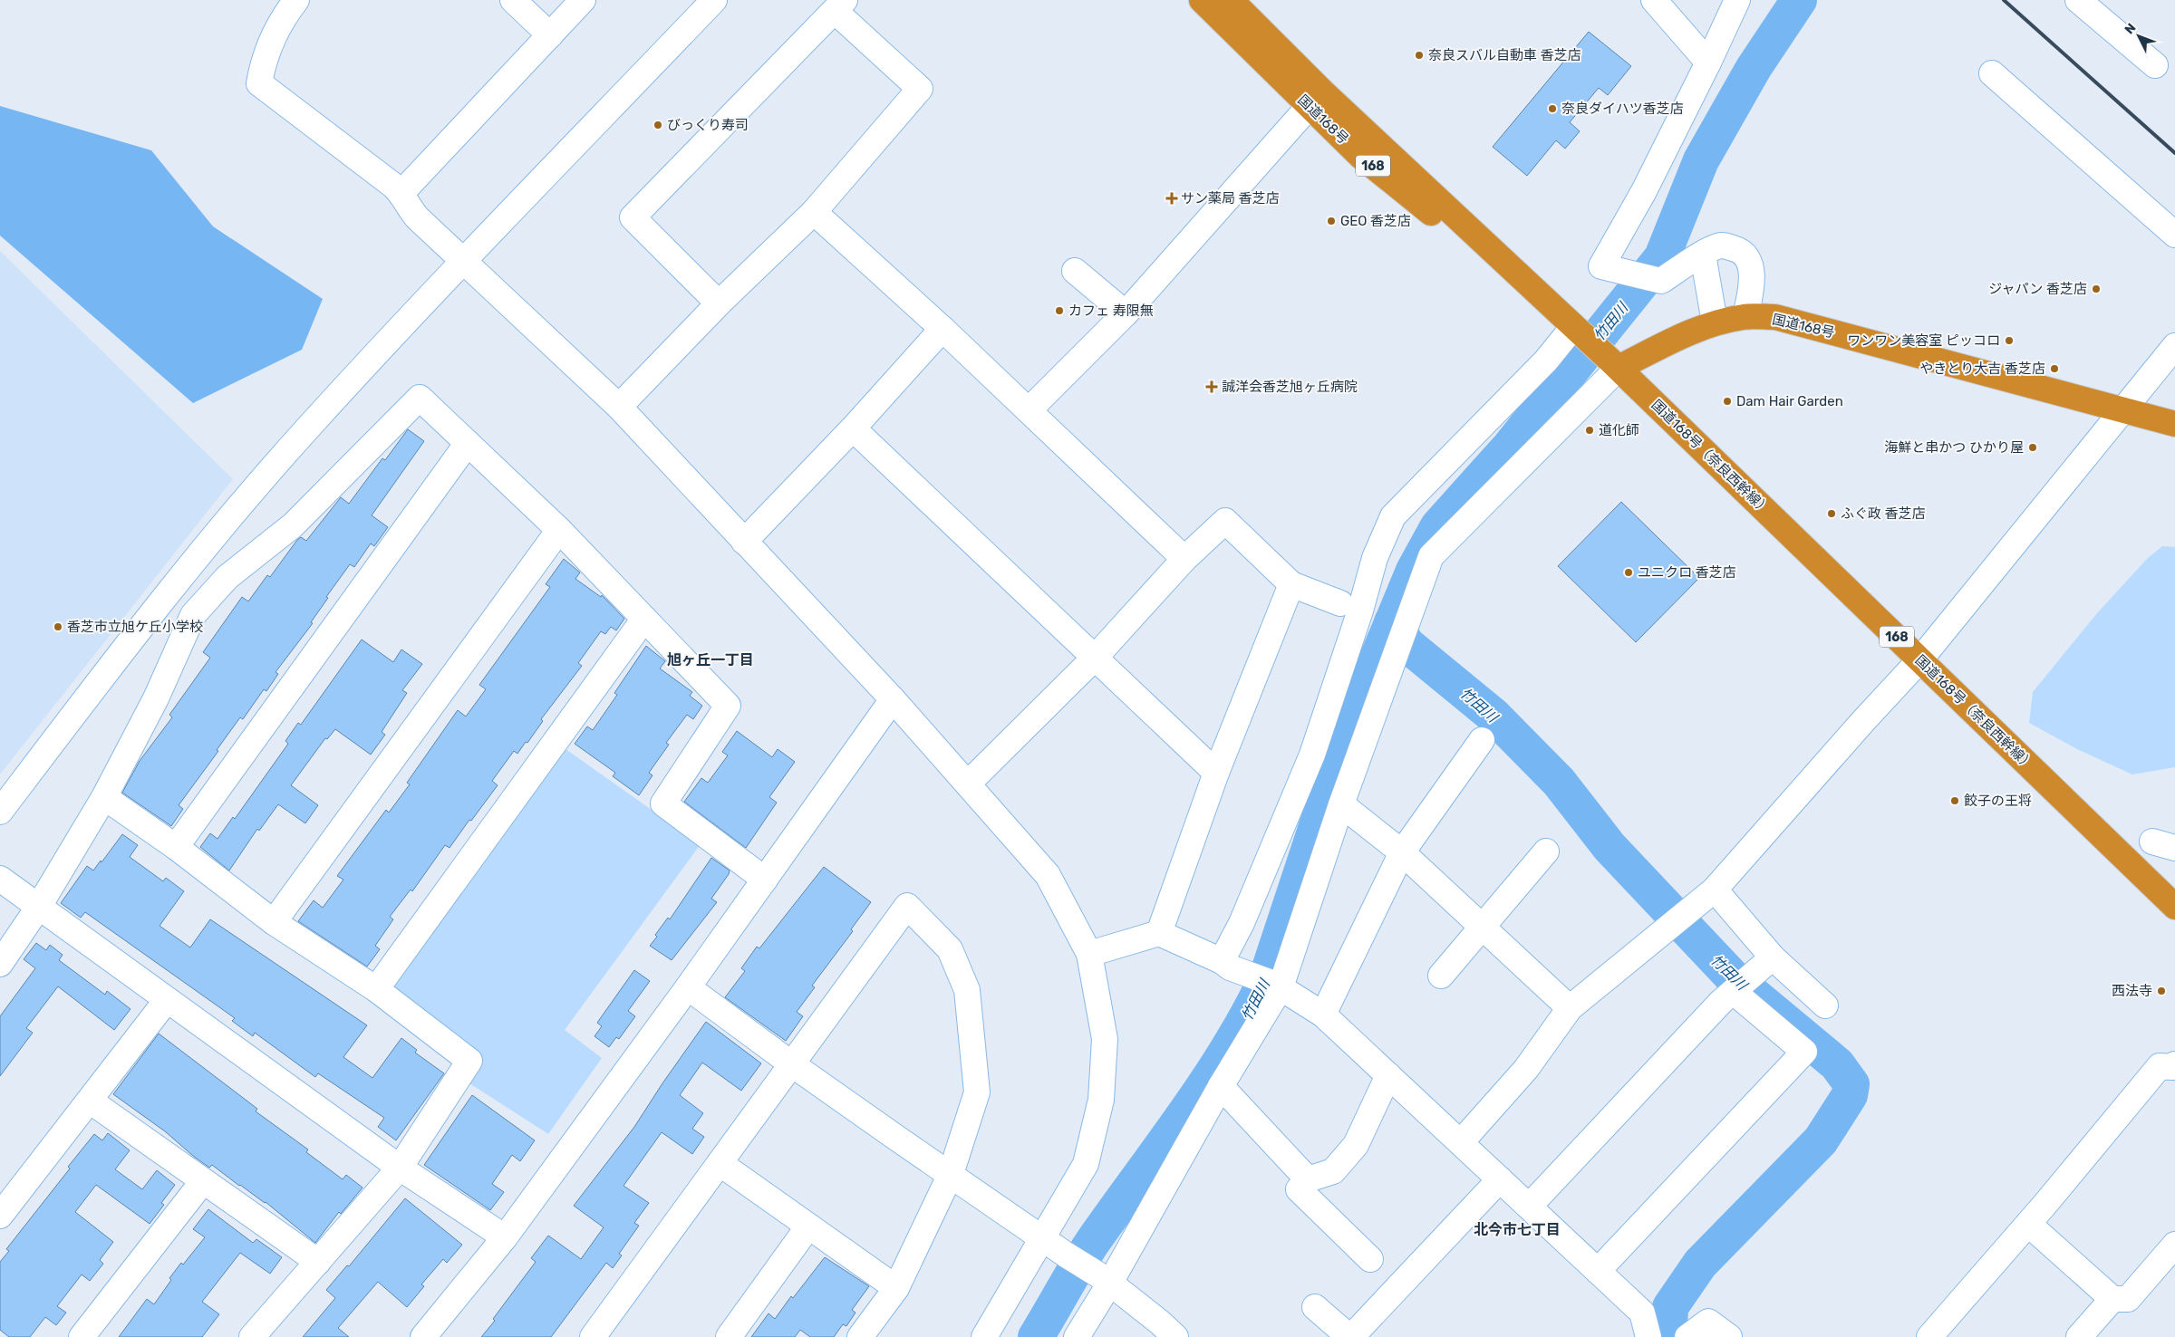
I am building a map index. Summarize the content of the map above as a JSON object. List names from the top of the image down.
{
  "streets": {
    "highway": ["国道168号", "168", "国道168号（奈良西幹線）"]
  },
  "crossings": [
    ["国道168号", "国道168号（奈良西幹線）"]
  ],
  "districts": ["旭ヶ丘一丁目", "北今市七丁目"],
  "water": ["竹田川"],
  "places": {
    "other": [
      "奈良スバル自動車 香芝店",
      "奈良ダイハツ香芝店",
      "びっくり寿司",
      "GEO 香芝店",
      "ジャパン 香芝店",
      "カフェ 寿限無",
      "ワンワン美容室 ピッコロ",
      "やきとり大吉 香芝店",
      "Dam Hair Garden",
      "道化師",
      "海鮮と串かつ ひかり屋",
      "ふぐ政 香芝店",
      "ユニクロ 香芝店",
      "香芝市立旭ケ丘小学校",
      "餃子の王将",
      "西法寺"
    ],
    "health": ["サン薬局 香芝店", "誠洋会香芝旭ヶ丘病院"]
  },
  "north": "top left"
}
